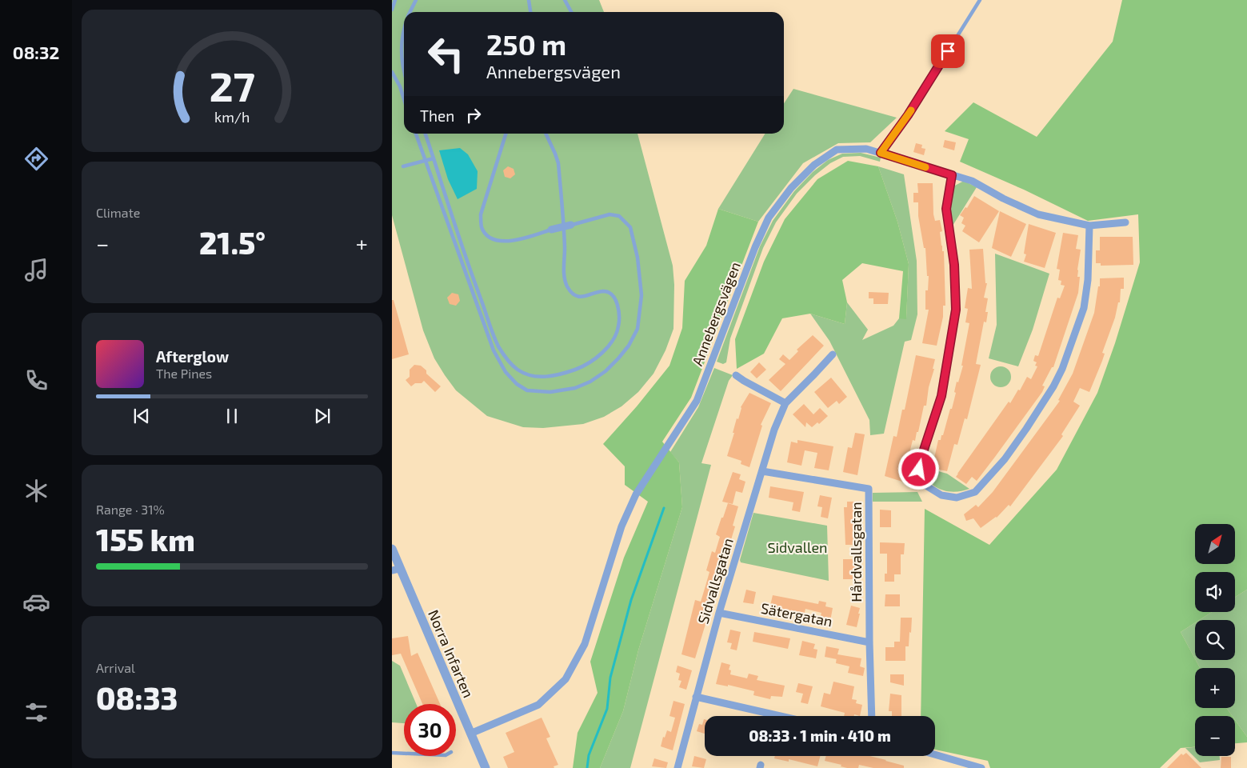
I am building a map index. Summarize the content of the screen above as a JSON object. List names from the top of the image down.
{
  "streets": {
    "street": [
      "Annebergsvägen",
      "Hårdvallsgatan",
      "Sidvallsgatan",
      "Sätergatan",
      "Norra Infarten"
    ]
  },
  "crossings": [
    ["Annebergsvägen", "Norra Infarten"],
    ["Hårdvallsgatan", "Sidvallsgatan"],
    ["Hårdvallsgatan", "Sätergatan"],
    ["Sidvallsgatan", "Sätergatan"]
  ],
  "parks": ["Sidvallen"],
  "north": "top right",
  "page": {
    "tabs": "08:32",
    "turn": ["250 m", "Annebergsvägen"],
    "then": "Then",
    "tile": [
      "Climate",
      ["Range · 31%", "155 km"],
      ["Arrival", "08:33"]
    ],
    "heat": ["−", "21.5°", "+"],
    "song": ["Afterglow", "The Pines"],
    "map_buttons": ["+", "−"],
    "limit": "30",
    "trip": "08:33 · 1 min · 410 m",
    "gauge": ["27", "km/h"]
  }
}
